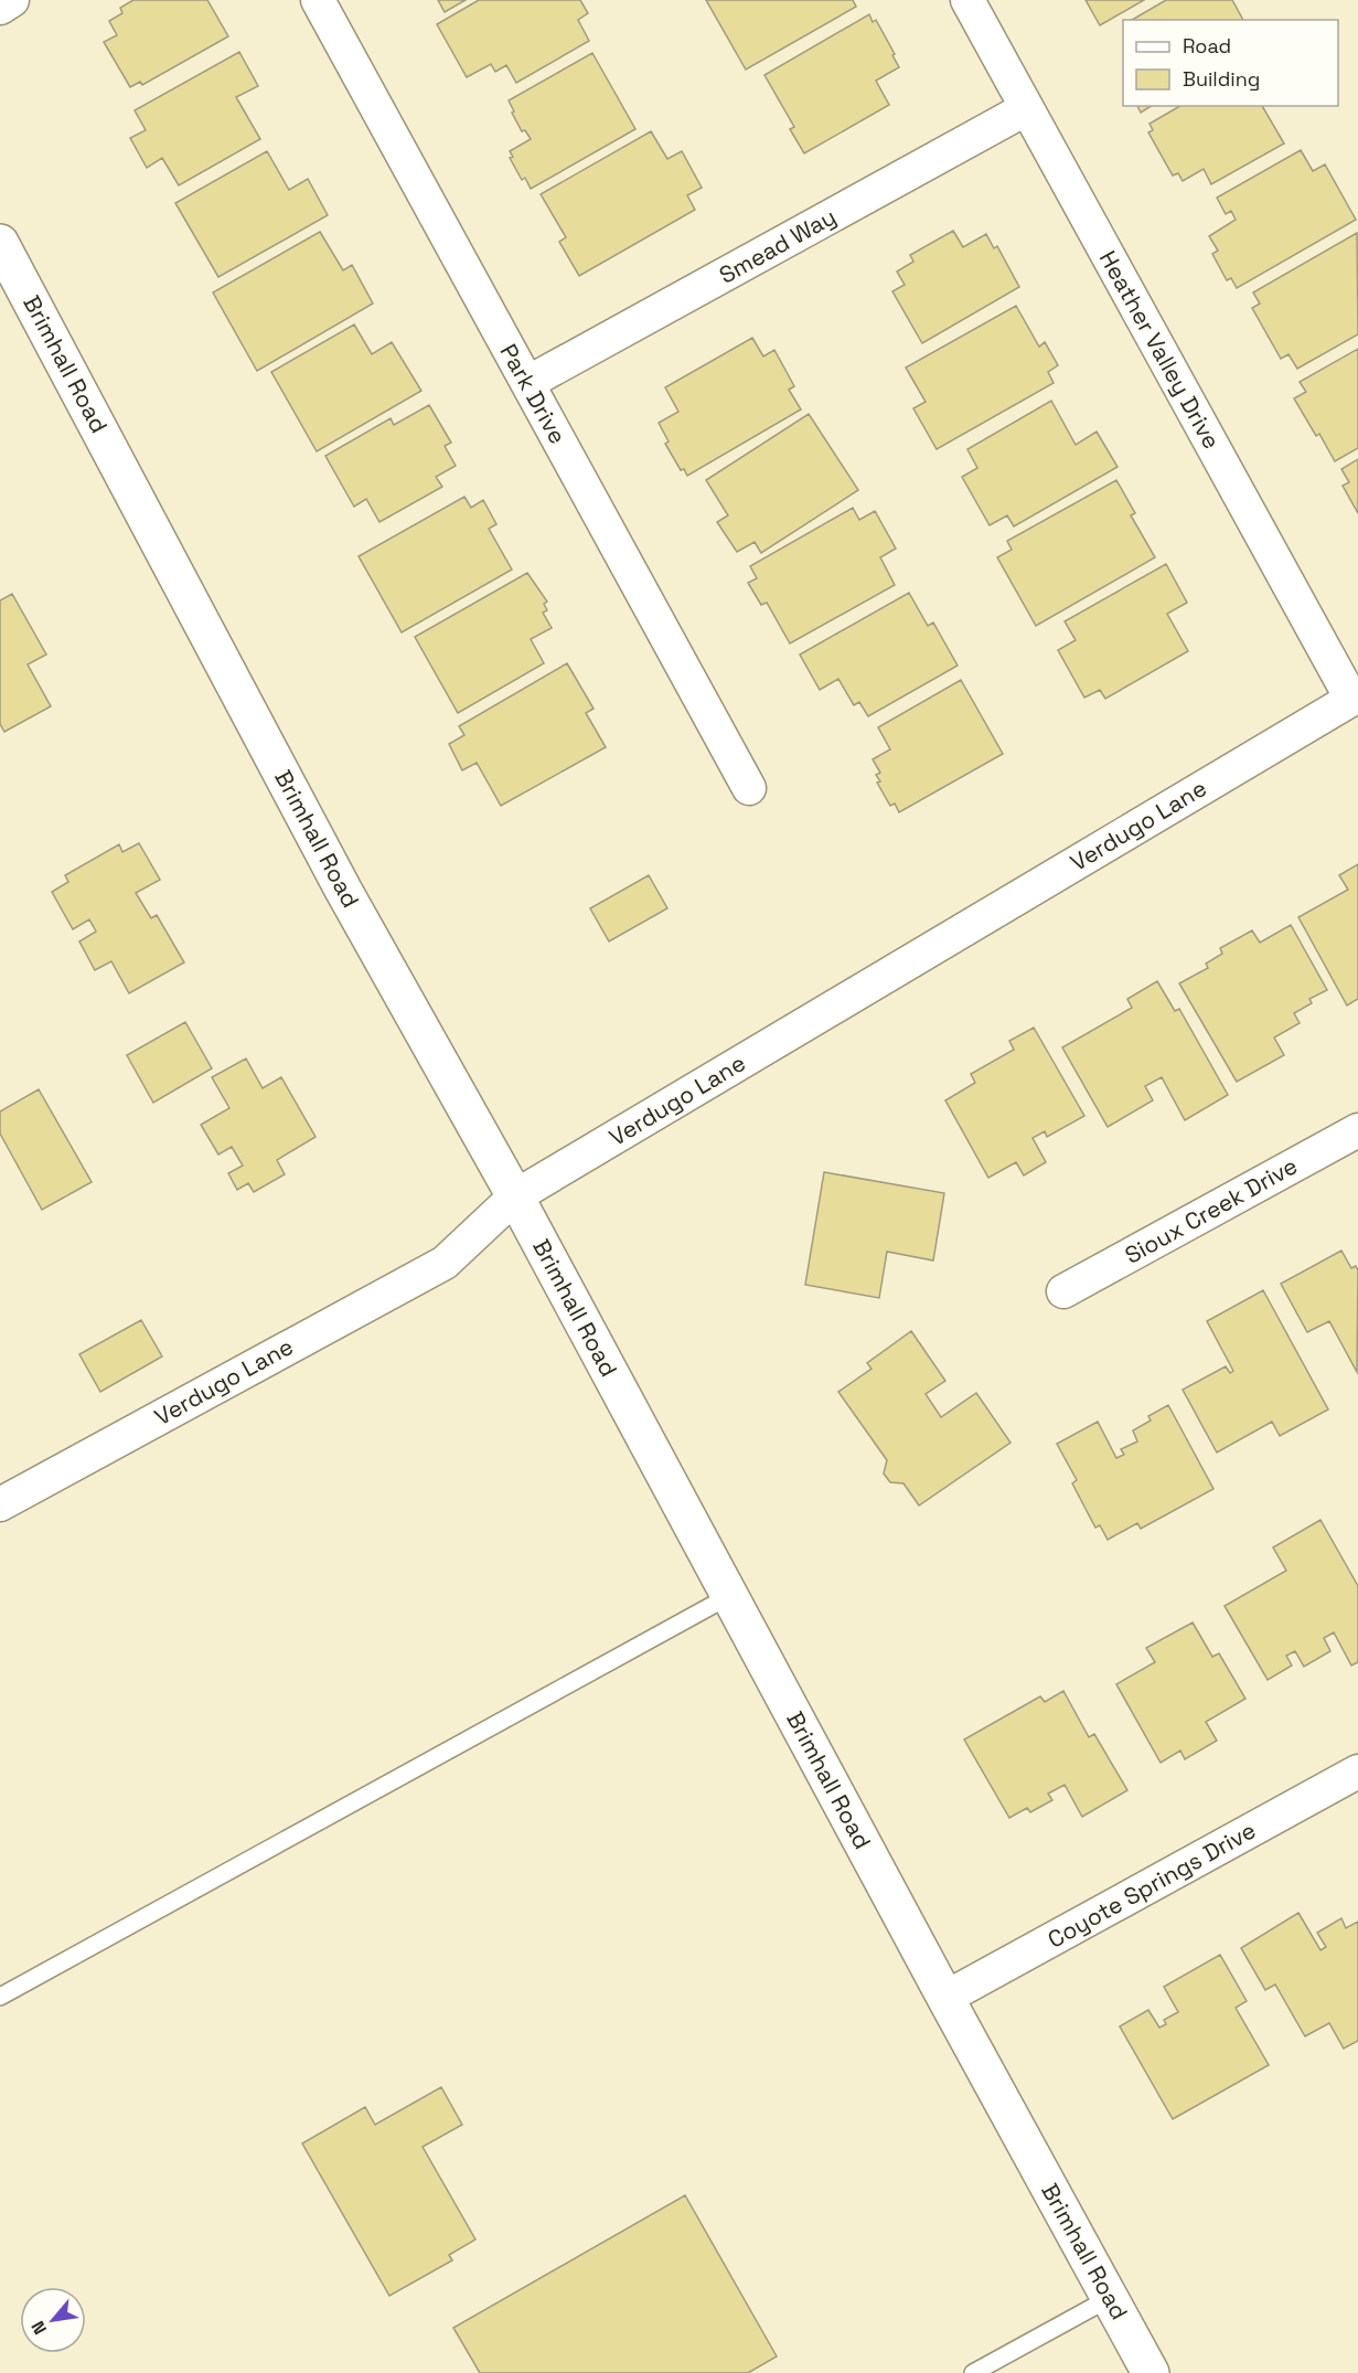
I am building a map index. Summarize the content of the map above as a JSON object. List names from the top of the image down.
{
  "streets": {
    "street": [
      "Smead Way",
      "Heather Valley Drive",
      "Brimhall Road",
      "Park Drive",
      "Verdugo Lane",
      "Sioux Creek Drive",
      "Coyote Springs Drive"
    ]
  },
  "crossings": [
    ["Smead Way", "Heather Valley Drive"],
    ["Smead Way", "Park Drive"],
    ["Heather Valley Drive", "Verdugo Lane"],
    ["Brimhall Road", "Verdugo Lane"],
    ["Brimhall Road", "Coyote Springs Drive"]
  ],
  "legend": ["Road", "Building"],
  "north": "bottom left"
}
